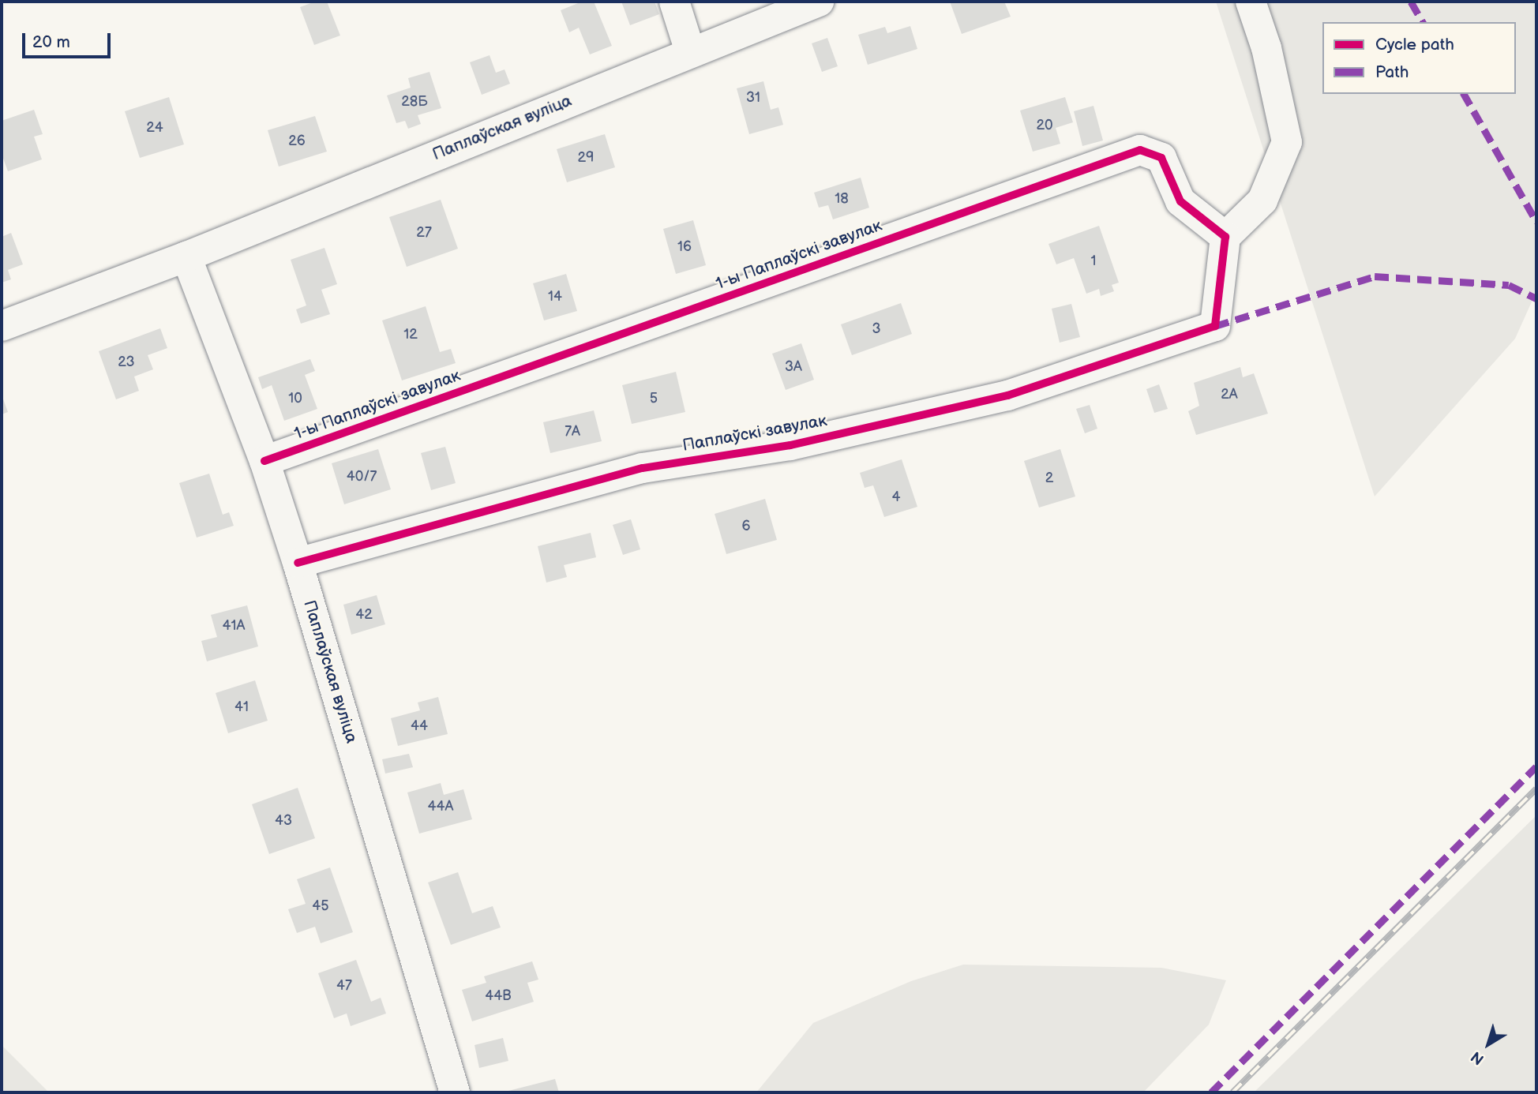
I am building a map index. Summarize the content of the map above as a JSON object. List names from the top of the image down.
{
  "streets": {
    "street": ["Паплаўская вуліца", "1-ы Паплаўскі завулак", "Паплаўскі завулак"]
  },
  "crossings": [
    ["Паплаўская вуліца", "1-ы Паплаўскі завулак"],
    ["Паплаўская вуліца", "Паплаўскі завулак"],
    ["1-ы Паплаўскі завулак", "Паплаўскі завулак"]
  ],
  "house_numbers": [
    "31",
    "28Б",
    "20",
    "24",
    "26",
    "29",
    "18",
    "27",
    "16",
    "1",
    "14",
    "3",
    "12",
    "23",
    "3А",
    "2А",
    "10",
    "5",
    "7А",
    "40/7",
    "2",
    "4",
    "6",
    "42",
    "41А",
    "41",
    "44",
    "44А",
    "43",
    "45",
    "47",
    "44В"
  ],
  "legend": ["Cycle path", "Path"],
  "scale_bar": "20 m",
  "north": "bottom left"
}
